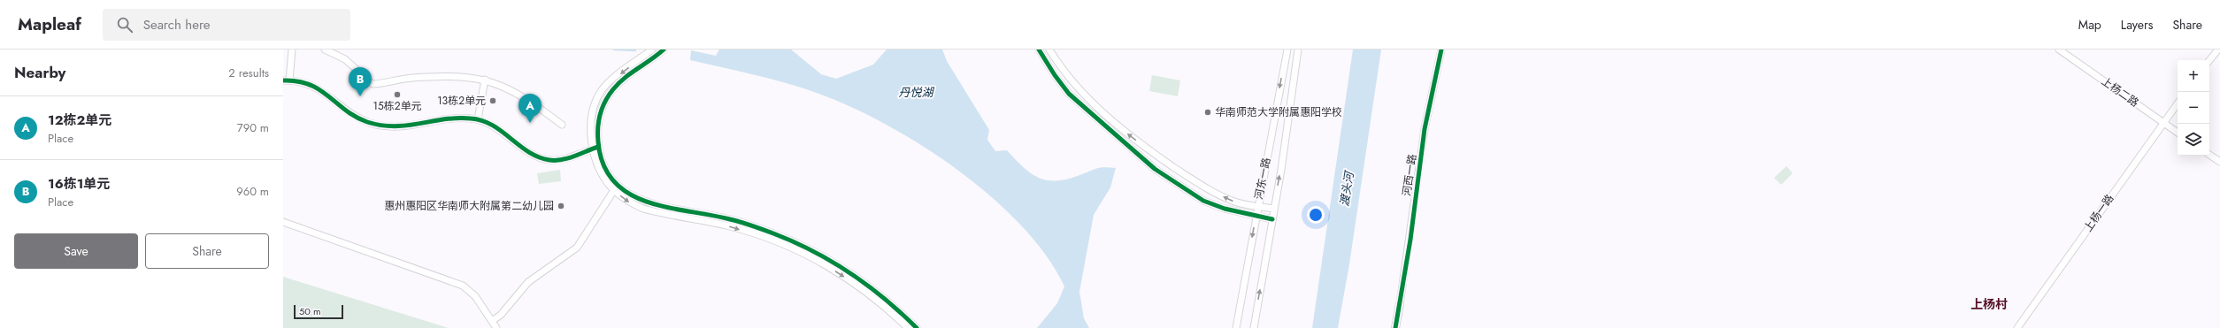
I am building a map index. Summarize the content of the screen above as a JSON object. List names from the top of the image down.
{
  "streets": {
    "street": [
      "上杨二路",
      "河西一路",
      "河东一路",
      "上杨一路"
    ]
  },
  "crossings": [
    ["上杨二路", "上杨一路"]
  ],
  "districts": ["上杨村"],
  "water": ["丹悦湖", "渡头河"],
  "places": [
    "15栋2单元",
    "13栋2单元",
    "华南师范大学附属惠阳学校",
    "惠州惠阳区华南师大附属第二幼儿园"
  ],
  "scale_bar": "50 m",
  "page": {
    "header": "Mapleaf",
    "search": "Search here",
    "nav": ["Map", "Layers", "Share"],
    "heading": ["Nearby", "2 results"],
    "map_buttons": ["+", "−"],
    "pins": ["B", "A"],
    "list": [
      {
        "mark": "A",
        "name": "12栋2单元",
        "note": "Place",
        "value": "790 m"
      },
      {
        "mark": "B",
        "name": "16栋1单元",
        "note": "Place",
        "value": "960 m"
      }
    ],
    "buttons": ["Save", "Share"],
    "scale": "50 m"
  }
}
